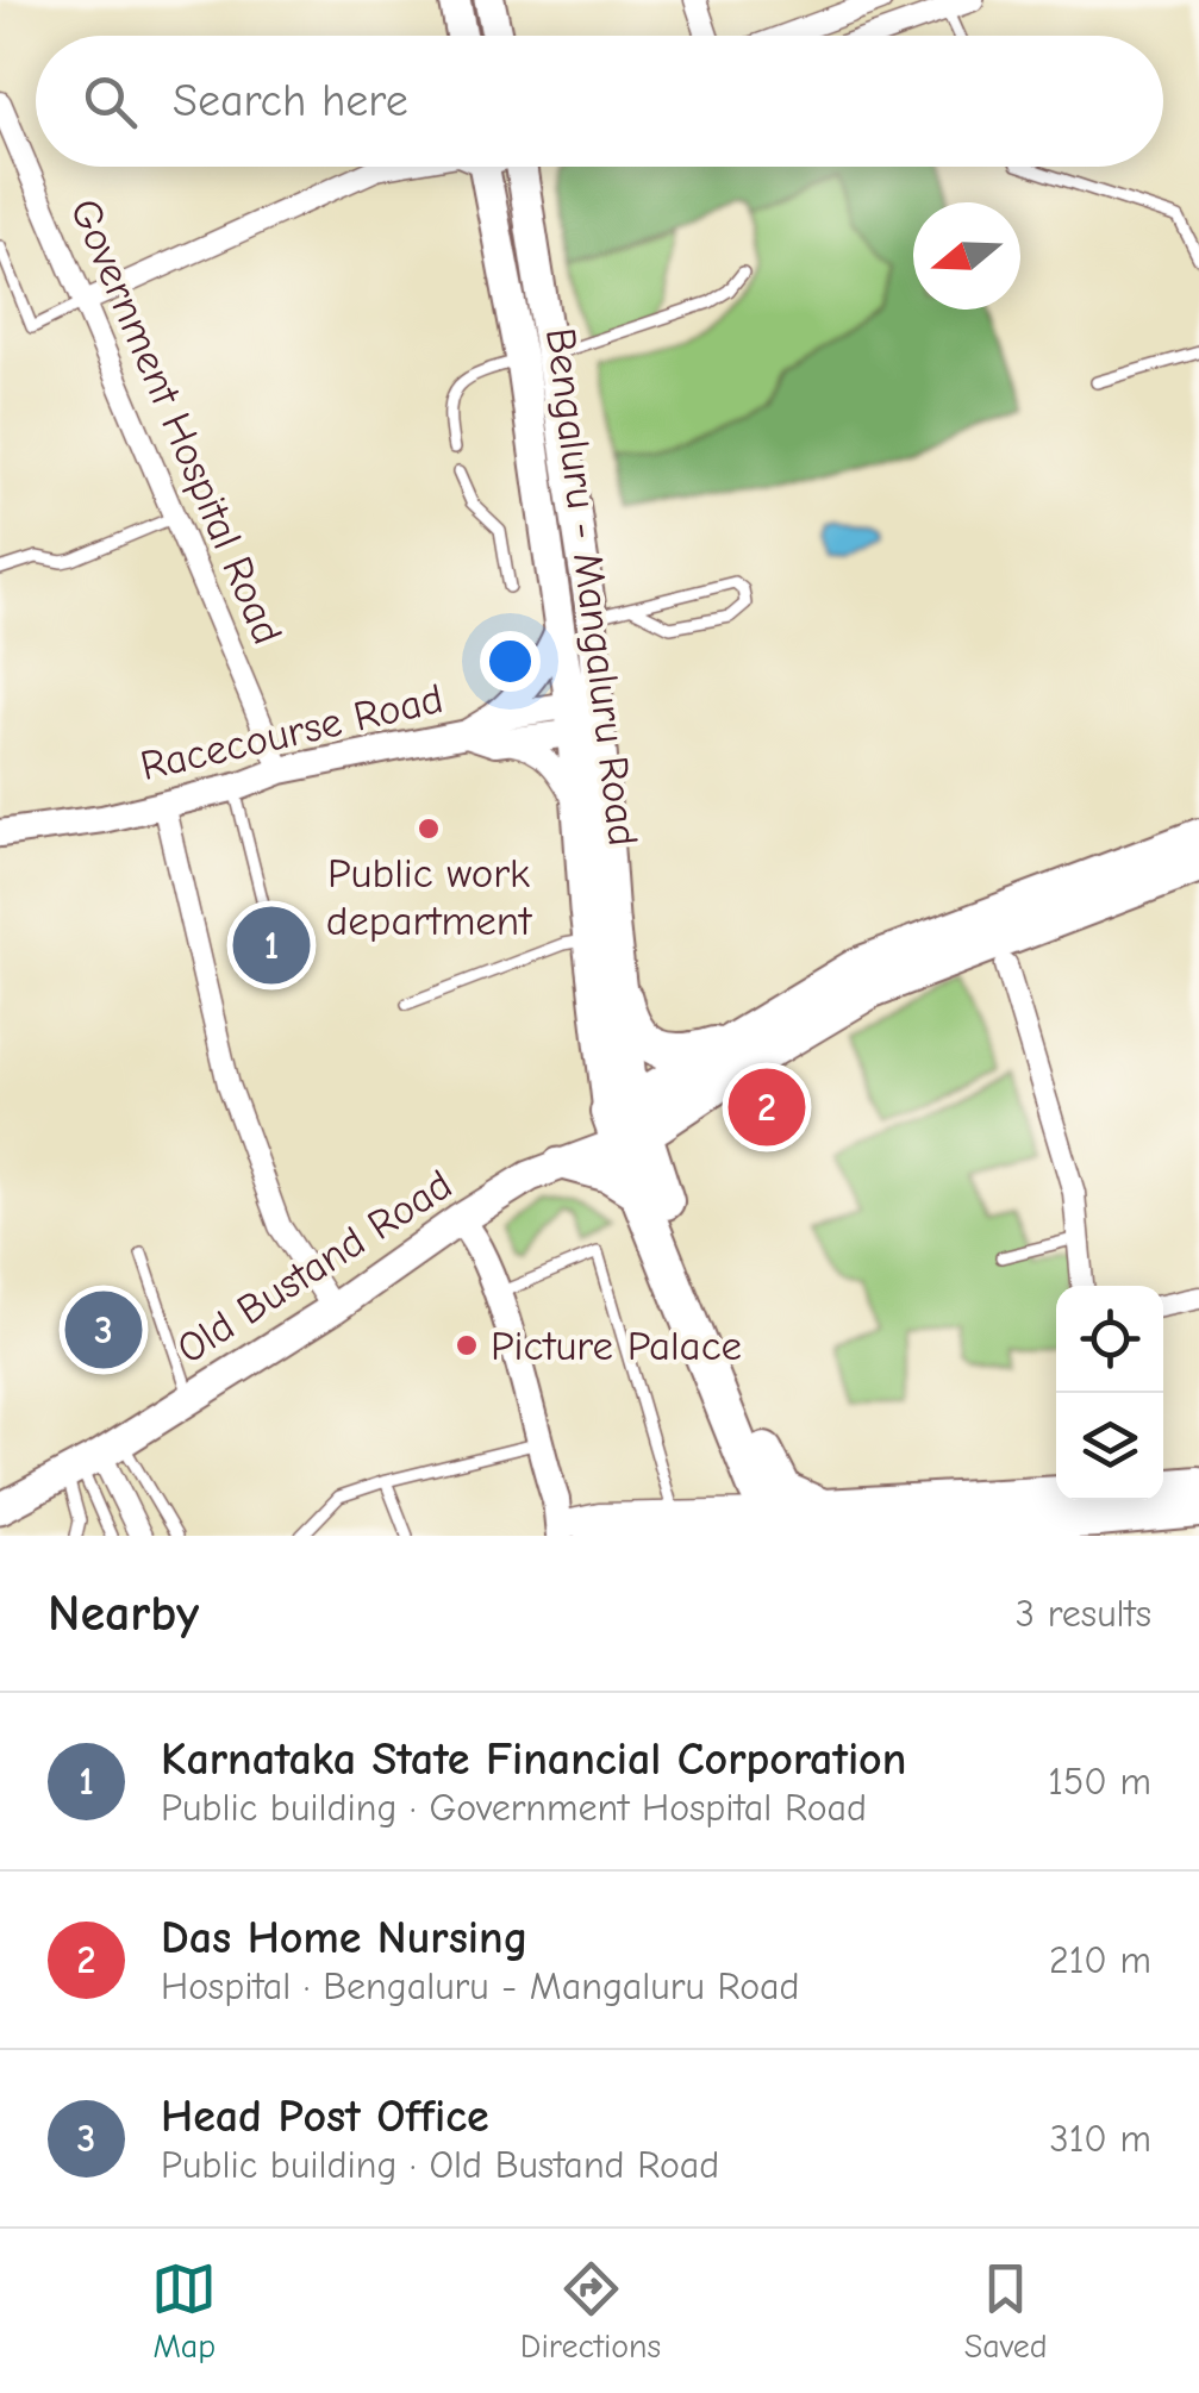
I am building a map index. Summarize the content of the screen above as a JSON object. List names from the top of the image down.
{
  "streets": {
    "highway": ["Bengaluru - Mangaluru Road"],
    "main road": ["Old Bustand Road"],
    "street": ["Government Hospital Road", "Racecourse Road"]
  },
  "crossings": [
    ["Government Hospital Road", "Racecourse Road"],
    ["Bengaluru - Mangaluru Road", "Racecourse Road"],
    ["Bengaluru - Mangaluru Road", "Old Bustand Road"]
  ],
  "places": ["Public work department", "Picture Palace"],
  "north": "left",
  "page": {
    "search": "Search here",
    "pins": ["1", "2", "3"],
    "heading": ["Nearby", "3 results"],
    "list": [
      {
        "mark": "1",
        "name": "Karnataka State Financial Corporation",
        "note": "Public building · Government Hospital Road",
        "value": "150 m"
      },
      {
        "mark": "2",
        "name": "Das Home Nursing",
        "note": "Hospital · Bengaluru - Mangaluru Road",
        "value": "210 m"
      },
      {
        "mark": "3",
        "name": "Head Post Office",
        "note": "Public building · Old Bustand Road",
        "value": "310 m"
      }
    ],
    "nav": ["Map", "Directions", "Saved"]
  }
}
